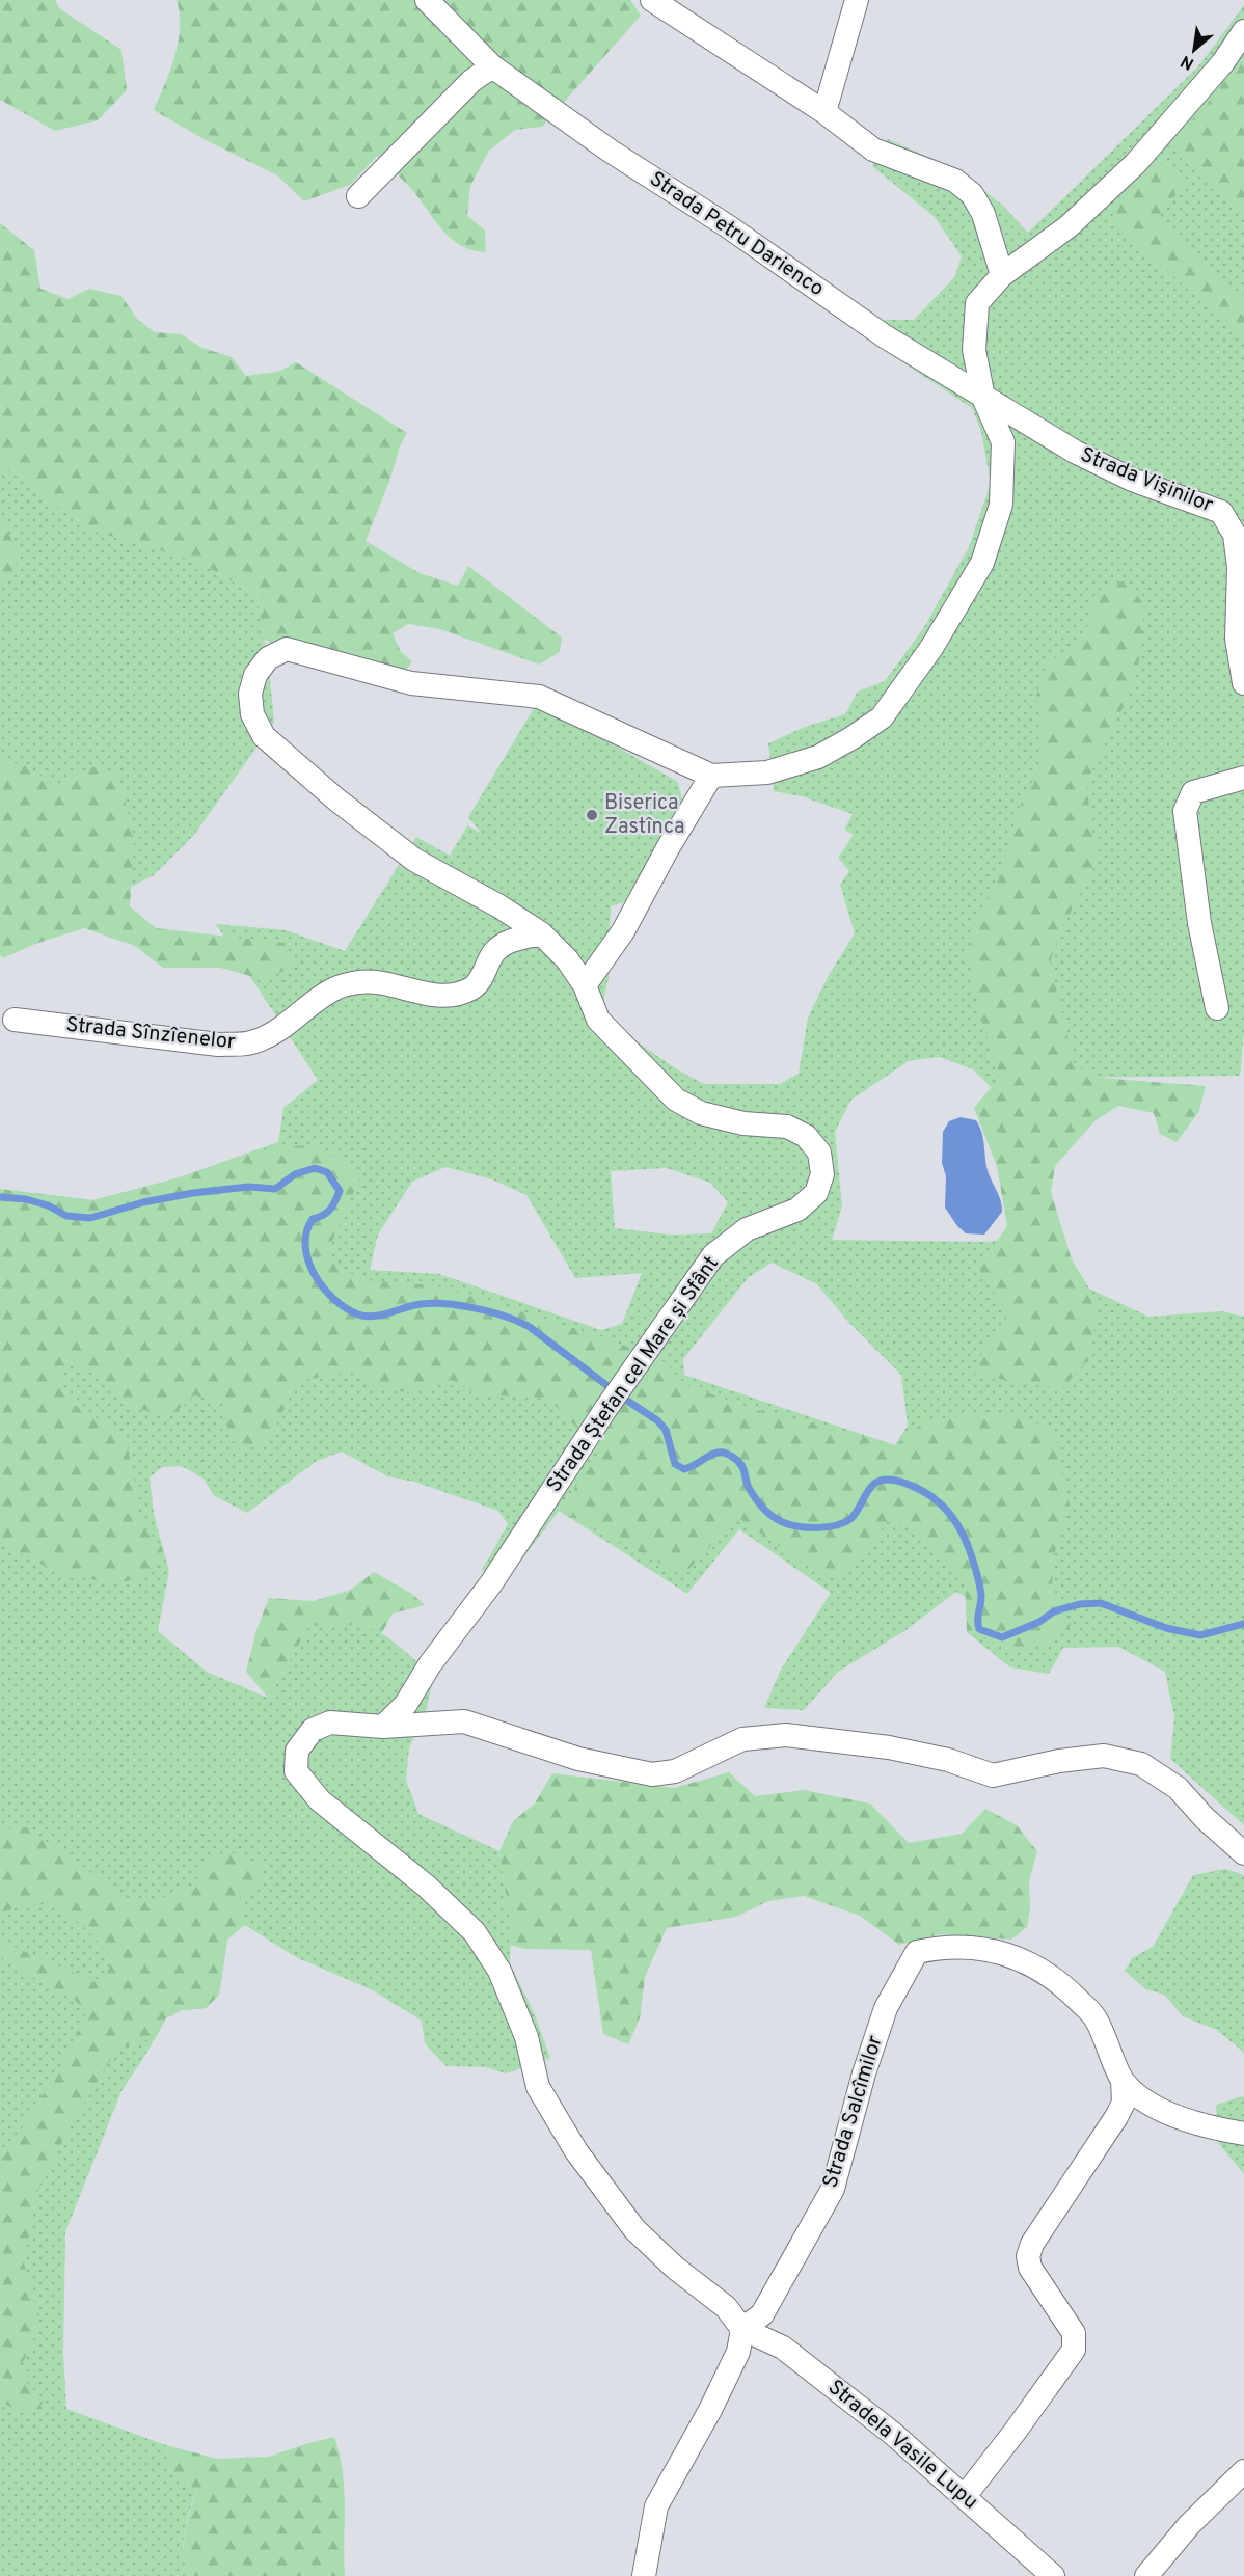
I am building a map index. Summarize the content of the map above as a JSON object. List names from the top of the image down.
{
  "streets": {
    "street": [
      "Strada Petru Darienco",
      "Strada Vișinilor",
      "Strada Sînzîenelor",
      "Strada Ștefan cel Mare și Sfânt",
      "Strada Salcîmilor",
      "Stradela Vasile Lupu"
    ]
  },
  "crossings": [
    ["Strada Petru Darienco", "Strada Vișinilor"],
    ["Strada Petru Darienco", "Strada Ștefan cel Mare și Sfânt"],
    ["Strada Vișinilor", "Strada Ștefan cel Mare și Sfânt"],
    ["Strada Sînzîenelor", "Strada Ștefan cel Mare și Sfânt"],
    ["Strada Salcîmilor", "Stradela Vasile Lupu"]
  ],
  "places": ["Biserica Zastînca"],
  "north": "bottom left"
}
